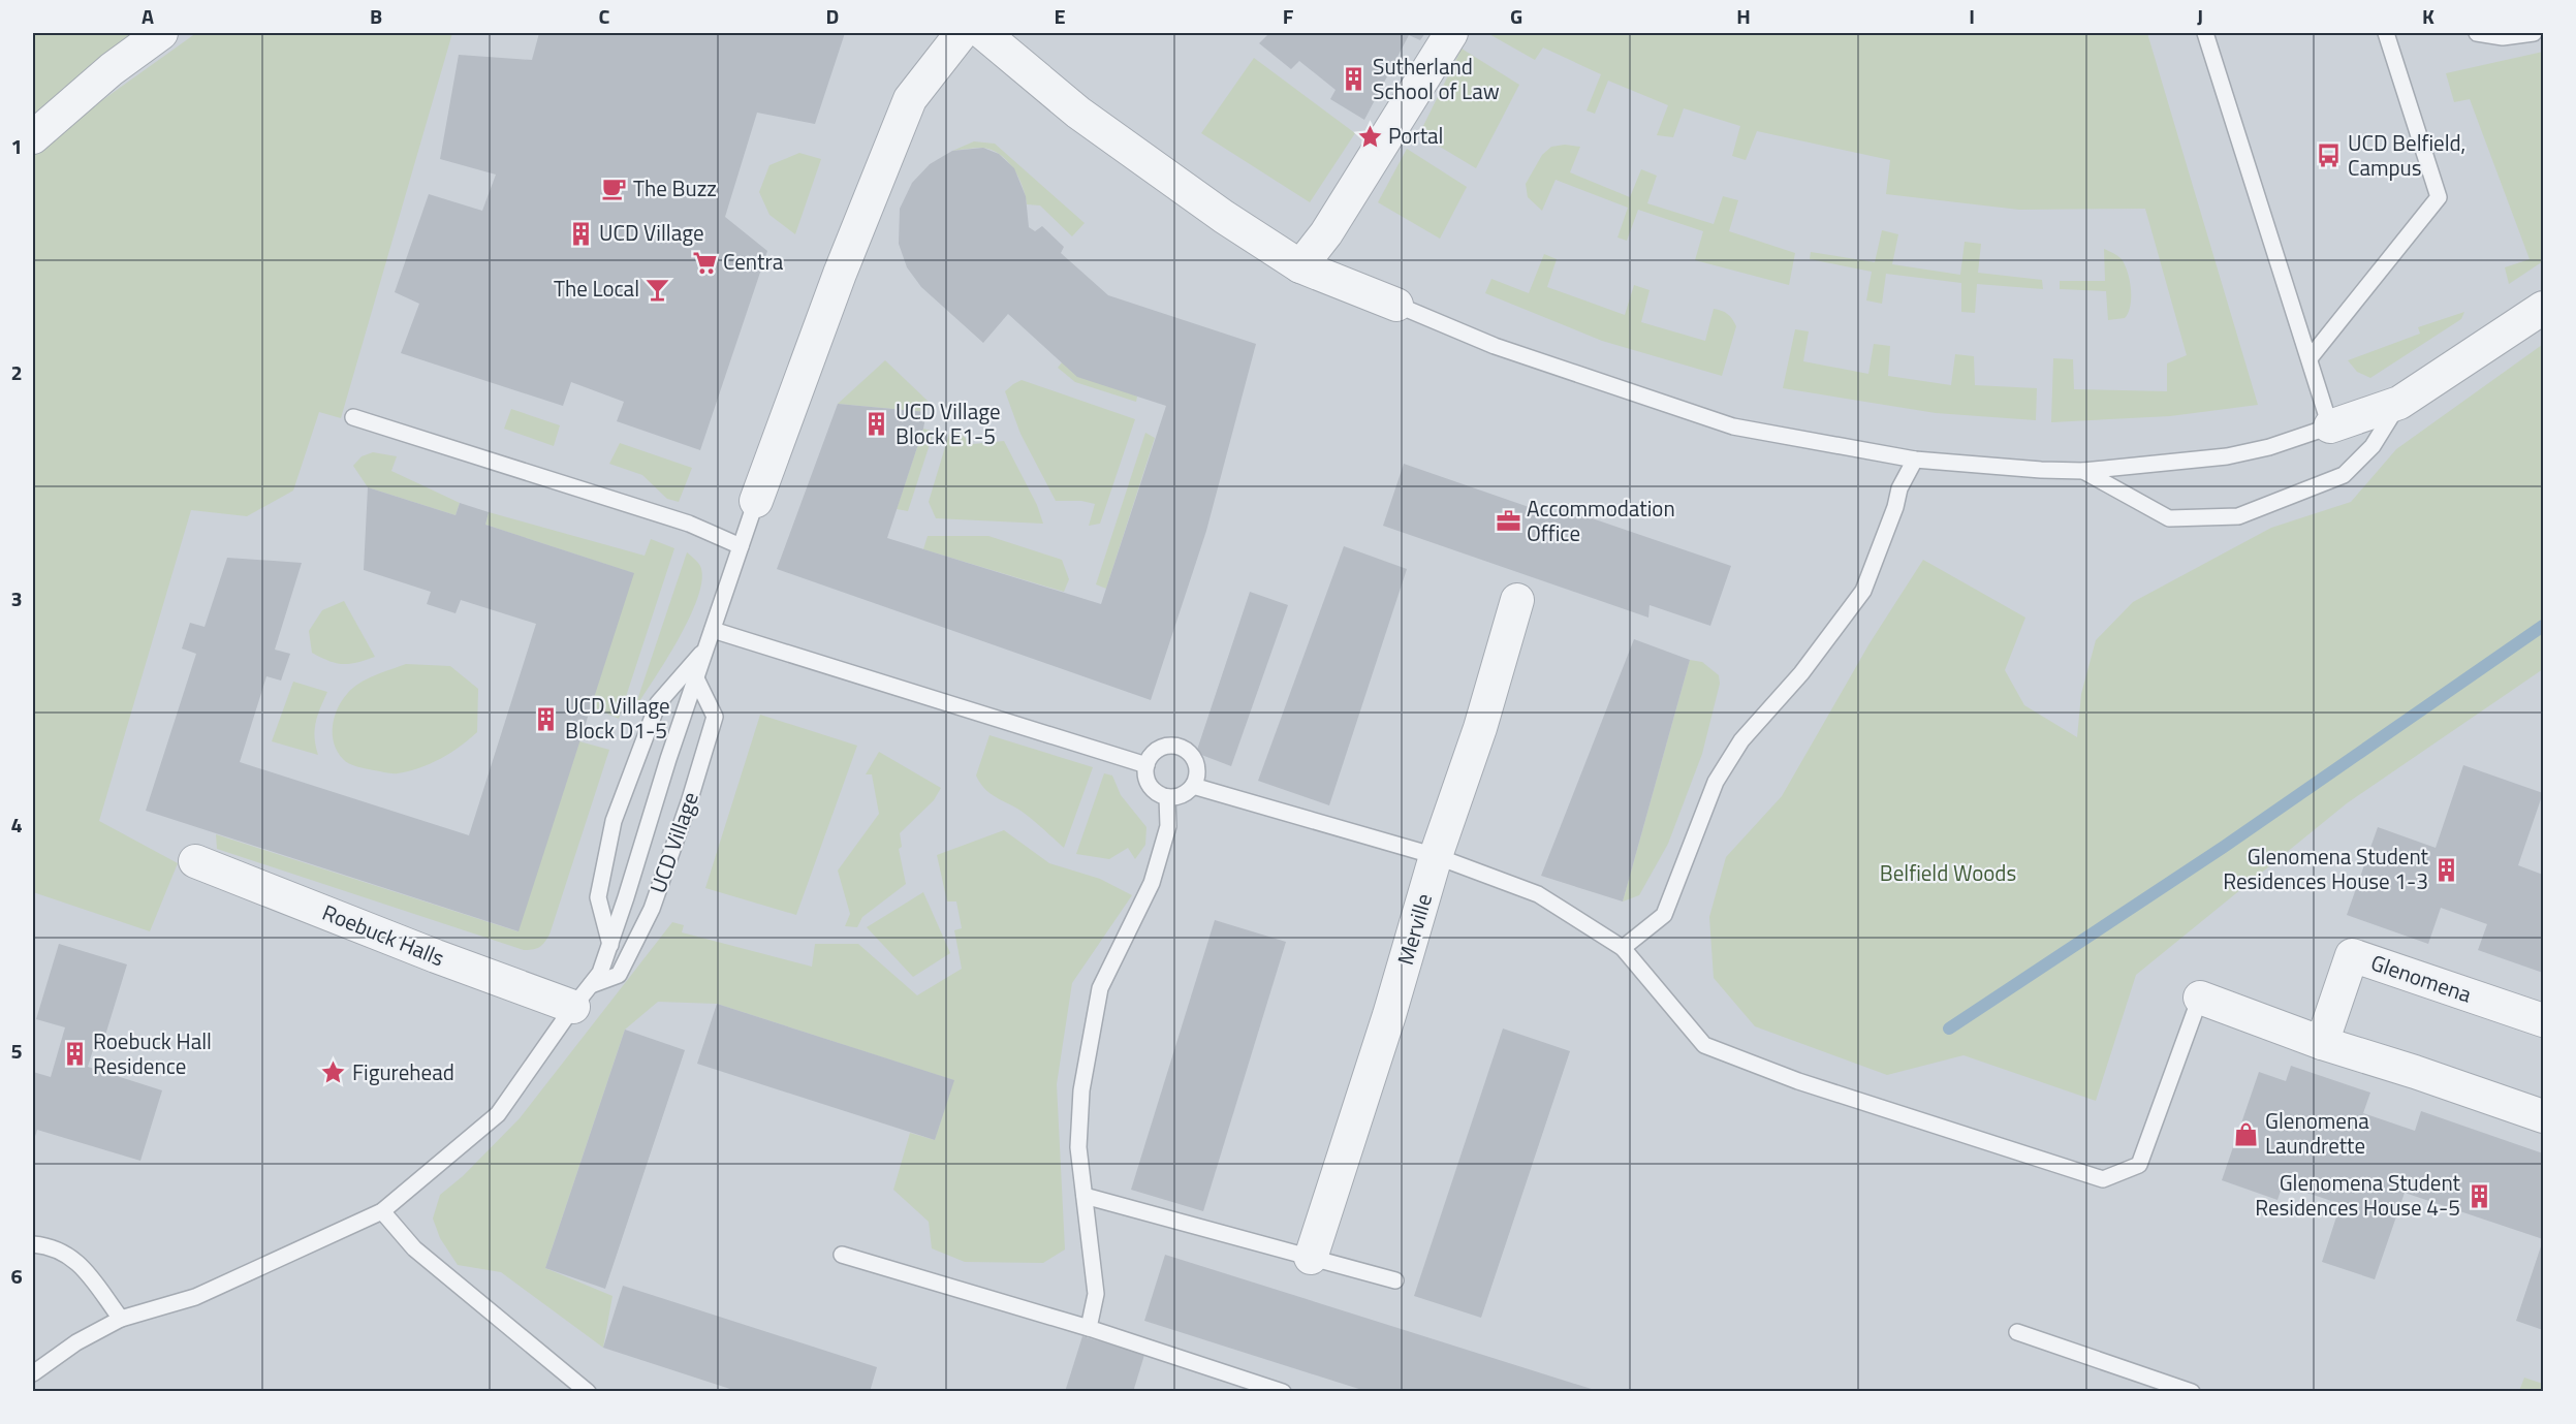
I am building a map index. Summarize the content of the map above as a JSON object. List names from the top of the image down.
{
  "streets": {
    "street": [
      "UCD Village",
      "Merville",
      "Roebuck Halls",
      "Glenomena"
    ]
  },
  "crossings": [
    ["UCD Village", "Roebuck Halls"]
  ],
  "parks": ["Belfield Woods"],
  "places": {
    "building": [
      "Sutherland School of Law",
      "UCD Village",
      "UCD Village Block E1-5",
      "UCD Village Block D1-5",
      "Glenomena Student Residences House 1-3",
      "Roebuck Hall Residence",
      "Glenomena Student Residences House 4-5"
    ],
    "place": ["Portal", "Figurehead"],
    "bus stop": ["UCD Belfield, Campus"],
    "cafe": ["The Buzz"],
    "supermarket": ["Centra"],
    "bar": ["The Local"],
    "office": ["Accommodation Office"],
    "shop": ["Glenomena Laundrette"]
  },
  "grid": {
    "columns": [
      "A",
      "B",
      "C",
      "D",
      "E",
      "F",
      "G",
      "H",
      "I",
      "J",
      "K"
    ],
    "rows": [
      "1",
      "2",
      "3",
      "4",
      "5",
      "6"
    ]
  }
}
